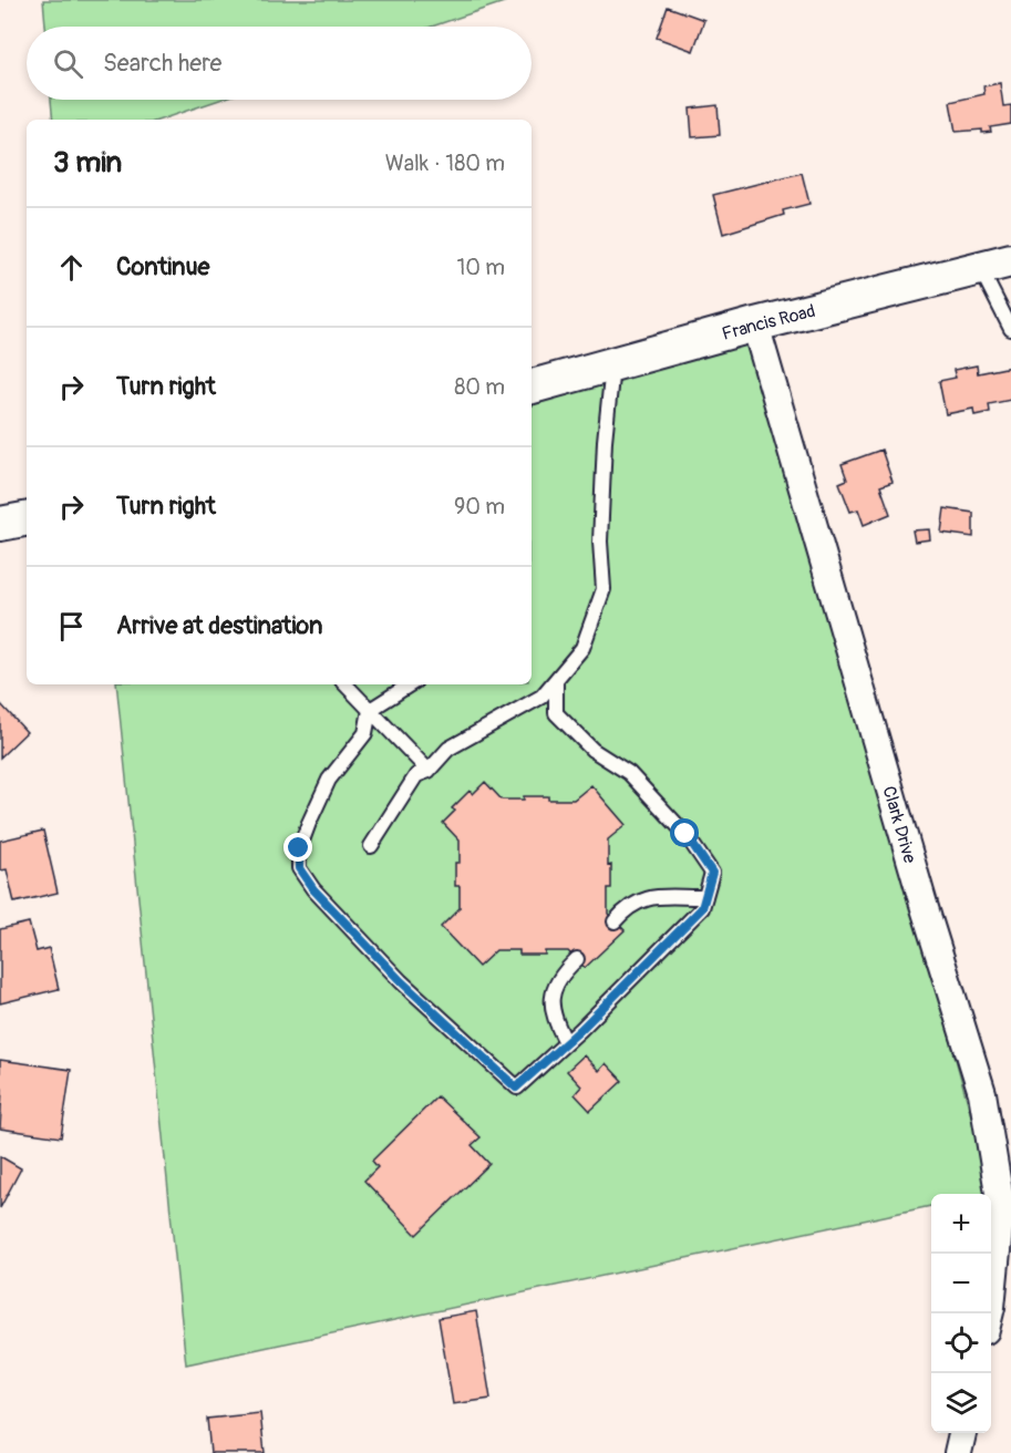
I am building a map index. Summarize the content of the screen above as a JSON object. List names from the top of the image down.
{
  "streets": {
    "street": ["Francis Road", "Clark Drive"]
  },
  "crossings": [
    ["Francis Road", "Clark Drive"]
  ],
  "page": {
    "search": "Search here",
    "heading": ["3 min", "Walk · 180 m"],
    "list": [
      ["Continue", "10 m"],
      ["Turn right", "80 m"],
      ["Turn right", "90 m"],
      "Arrive at destination"
    ],
    "map_buttons": ["+", "−"]
  }
}
